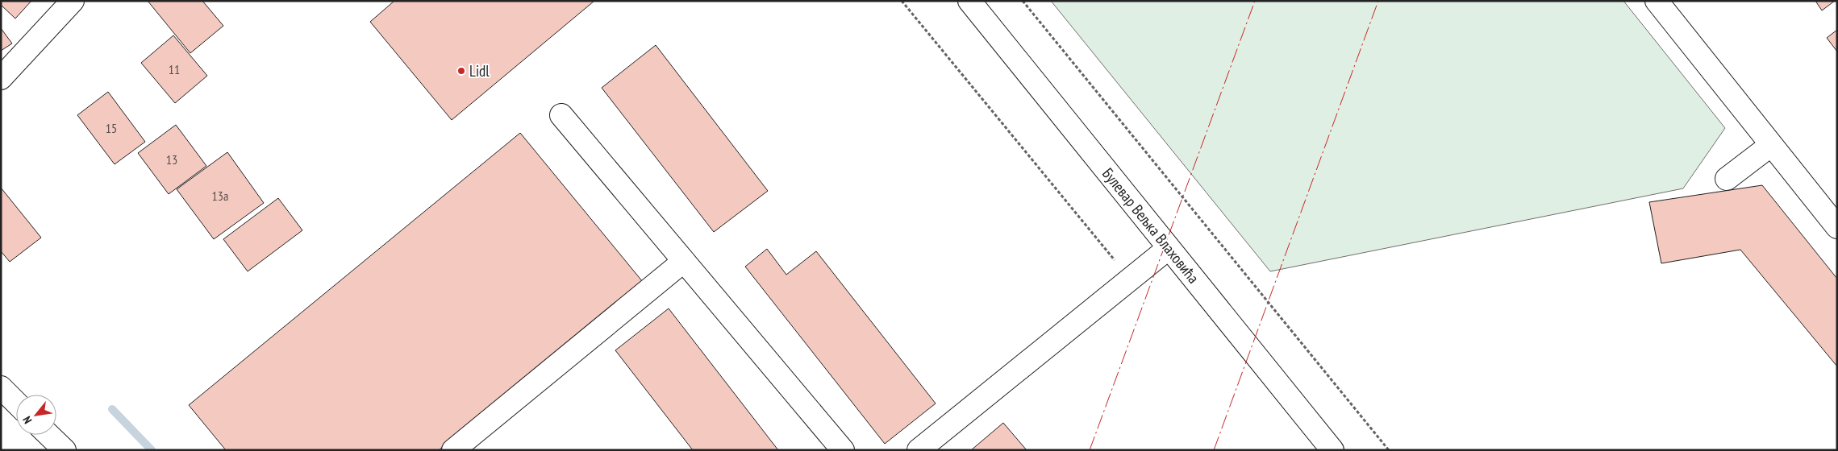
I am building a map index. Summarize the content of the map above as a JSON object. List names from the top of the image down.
{
  "streets": {
    "main road": ["Булевар Вељка Влаховића"]
  },
  "places": ["Lidl"],
  "house_numbers": [
    "11",
    "15",
    "13",
    "13a"
  ],
  "north": "bottom left"
}
